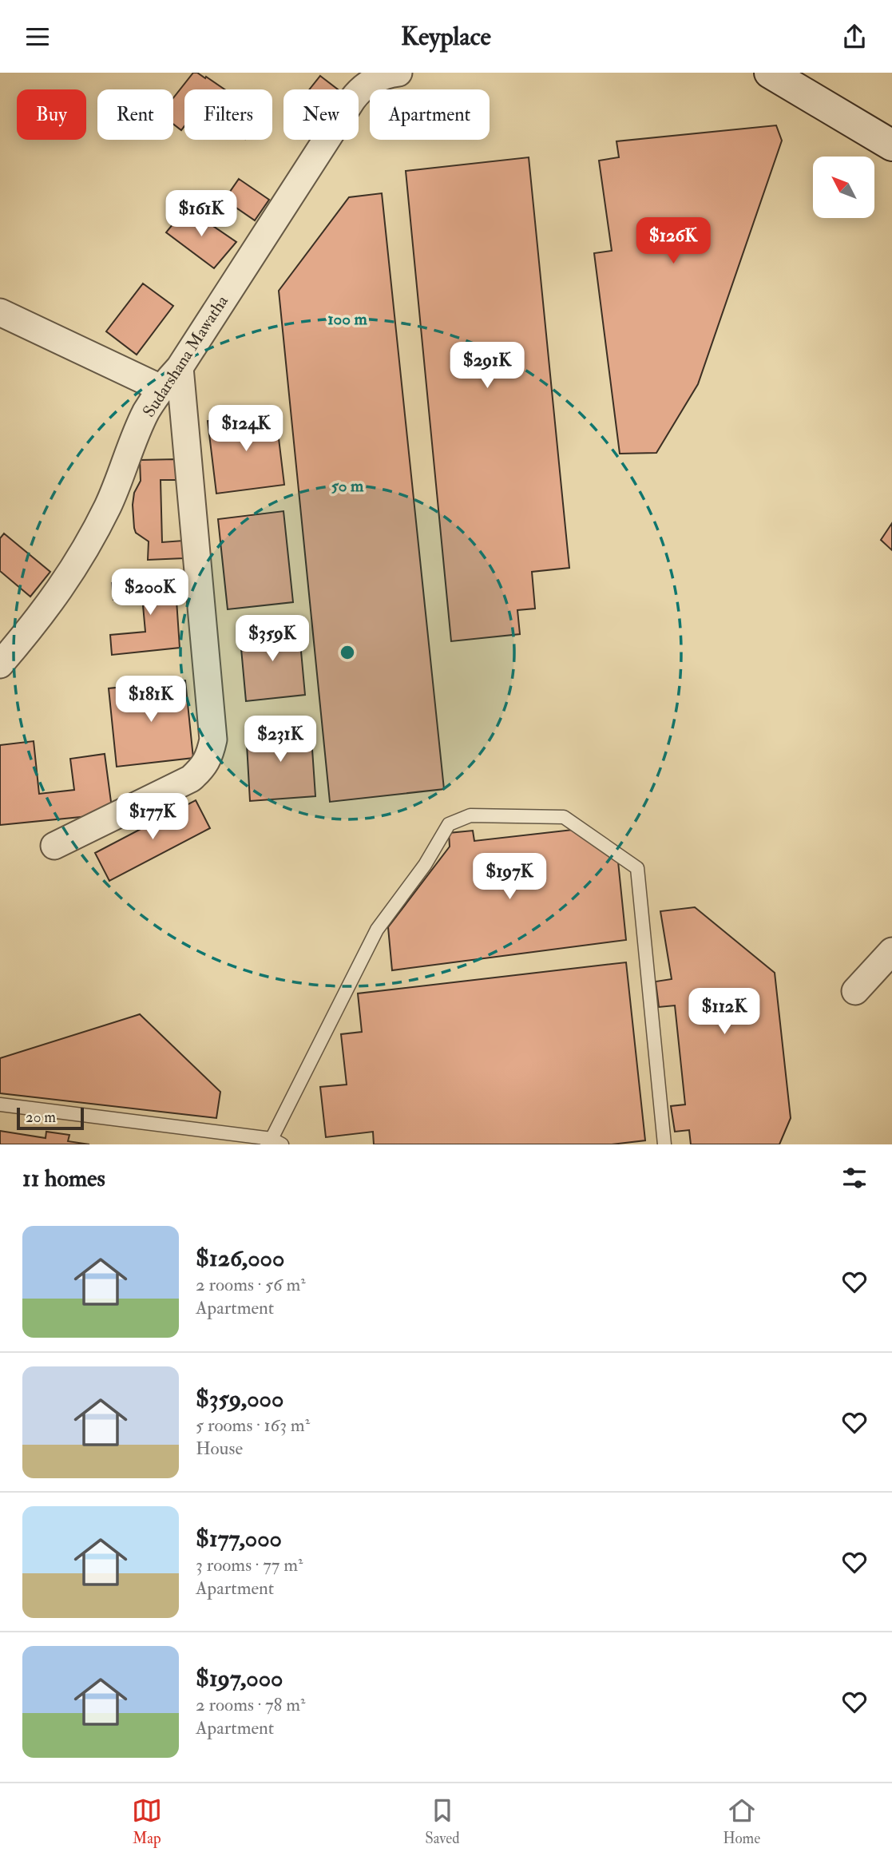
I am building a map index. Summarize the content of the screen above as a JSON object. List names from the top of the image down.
{
  "streets": {
    "street": ["Sudarshana Mawatha"]
  },
  "scale_bar": "20 m",
  "north": "top left",
  "page": {
    "header": "Keyplace",
    "chip": [
      "Buy",
      "Rent",
      "Filters",
      "New",
      "Apartment"
    ],
    "price": [
      "$161K",
      "$126K",
      "$291K",
      "$124K",
      "$200K",
      "$359K",
      "$181K",
      "$231K",
      "$177K",
      "$197K",
      "$112K"
    ],
    "scale": "20 m",
    "heading": "11 homes",
    "list": [
      {
        "name": "$126,000",
        "note": "2 rooms · 56 m² · Apartment"
      },
      {
        "name": "$359,000",
        "note": "5 rooms · 163 m² · House"
      },
      {
        "name": "$177,000",
        "note": "3 rooms · 77 m² · Apartment"
      },
      {
        "name": "$197,000",
        "note": "2 rooms · 78 m² · Apartment"
      }
    ],
    "tabs": ["Map", "Saved", "Home"]
  },
  "rings": ["100 m", "50 m"]
}
